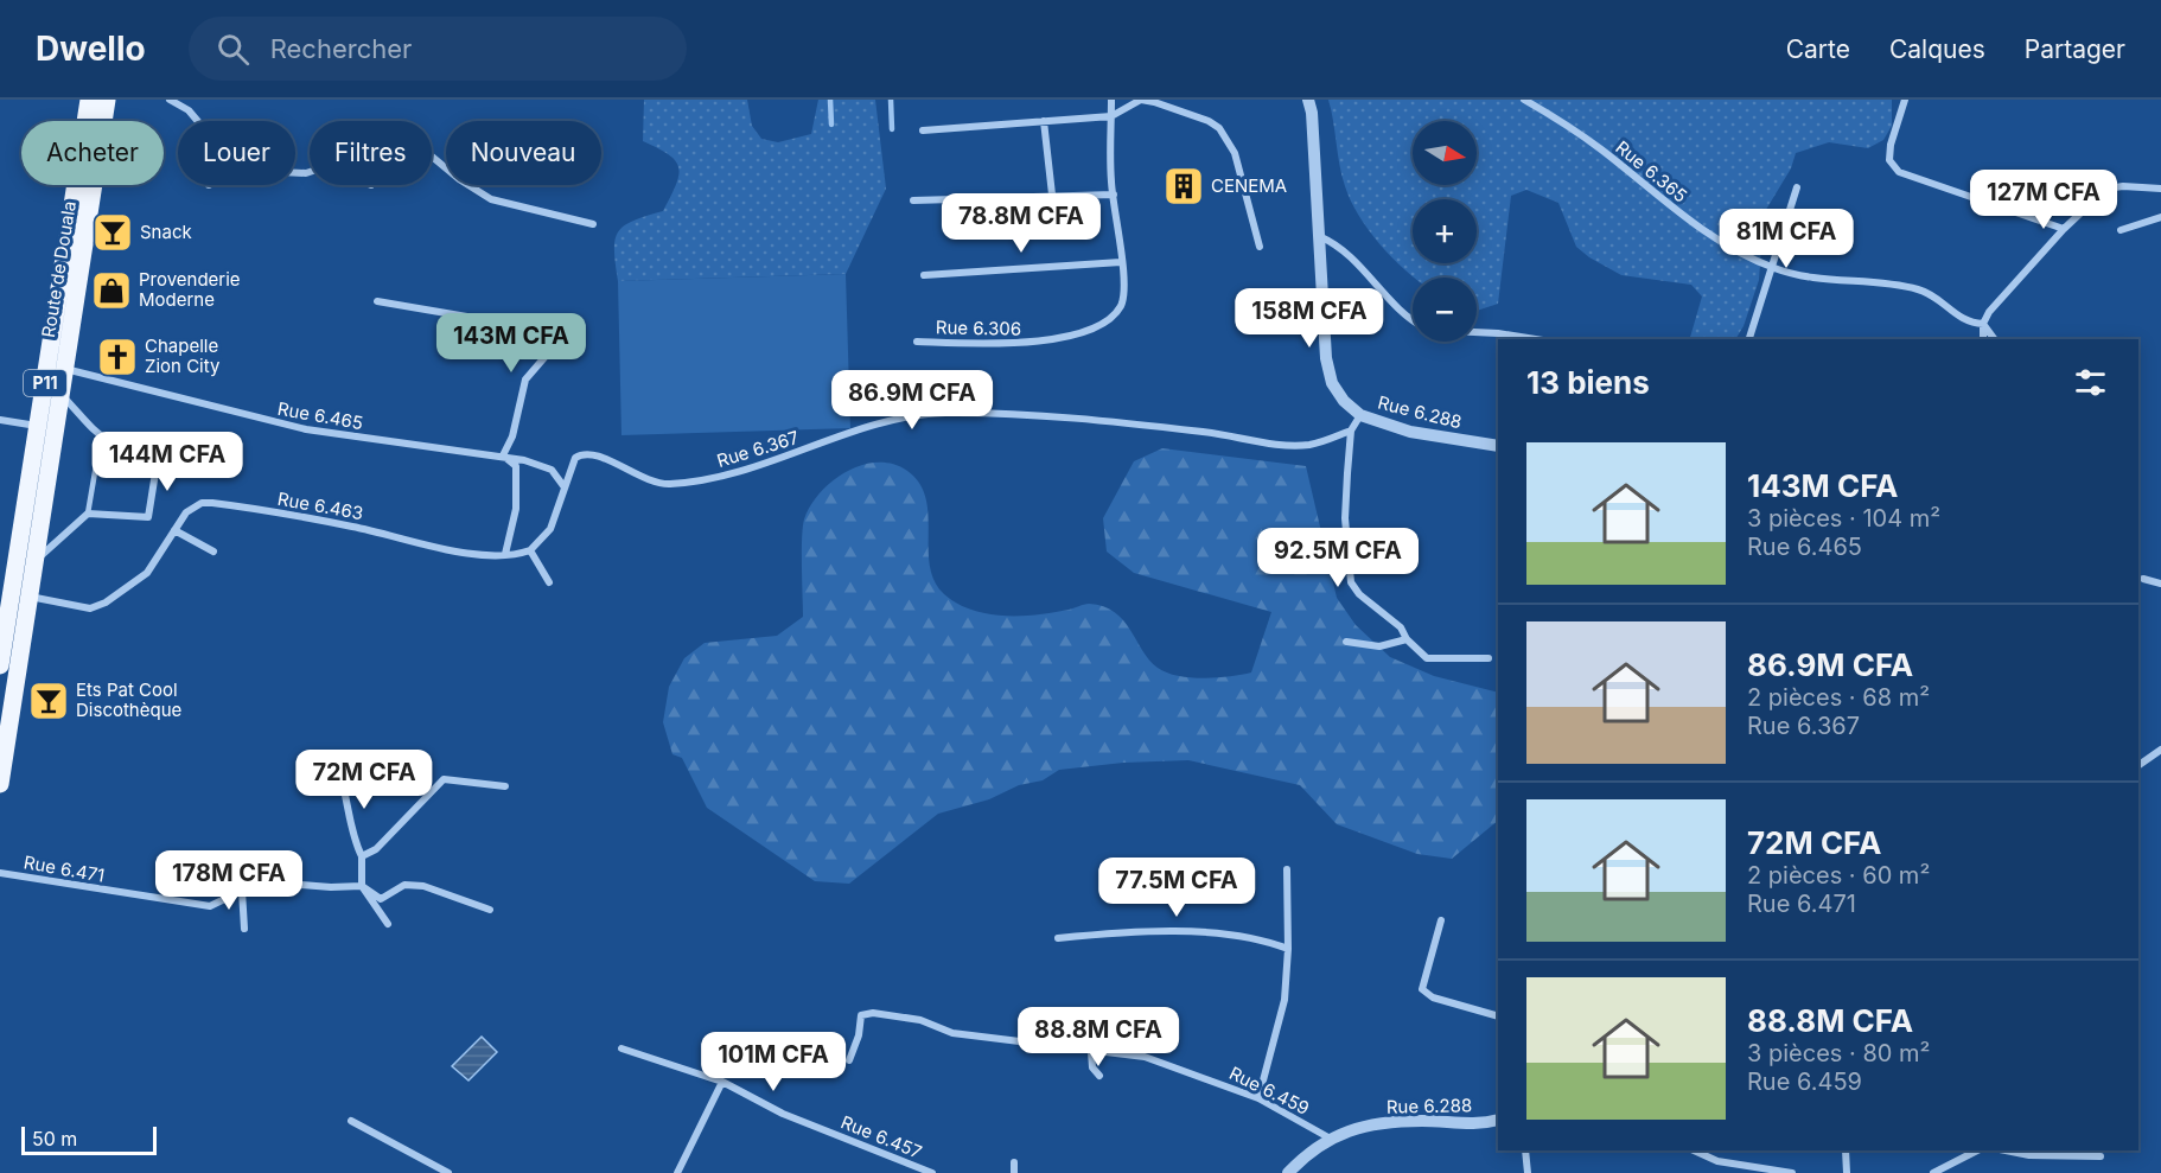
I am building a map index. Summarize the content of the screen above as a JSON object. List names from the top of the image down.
{
  "streets": {
    "main road": ["Route de Douala", "P11"],
    "street": [
      "Rue 6.365",
      "Rue 6.306",
      "Rue 6.288",
      "Rue 6.465",
      "Rue 6.367",
      "Rue 6.463",
      "Rue 6.471",
      "Rue 6.459",
      "Rue 6.457"
    ]
  },
  "crossings": [
    ["Route de Douala", "Rue 6.465"],
    ["Route de Douala", "Rue 6.463"],
    ["Rue 6.288", "Rue 6.459"],
    ["Rue 6.465", "Rue 6.367"],
    ["Rue 6.367", "Rue 6.463"]
  ],
  "places": {
    "building": ["CENEMA"],
    "bar": ["Snack", "Ets Pat Cool Discothèque"],
    "shop": ["Provenderie Moderne"],
    "church": ["Chapelle Zion City"]
  },
  "scale_bar": "50 m",
  "north": "right",
  "page": {
    "header": "Dwello",
    "search": "Rechercher",
    "nav": ["Carte", "Calques", "Partager"],
    "map_buttons": ["+", "−"],
    "chip": [
      "Acheter",
      "Louer",
      "Filtres",
      "Nouveau"
    ],
    "price": [
      "127M CFA",
      "78.8M CFA",
      "81M CFA",
      "158M CFA",
      "143M CFA",
      "86.9M CFA",
      "144M CFA",
      "92.5M CFA",
      "72M CFA",
      "178M CFA",
      "77.5M CFA",
      "88.8M CFA",
      "101M CFA"
    ],
    "heading": "13 biens",
    "list": [
      {
        "name": "143M CFA",
        "note": "3 pièces · 104 m² · Rue 6.465"
      },
      {
        "name": "86.9M CFA",
        "note": "2 pièces · 68 m² · Rue 6.367"
      },
      {
        "name": "72M CFA",
        "note": "2 pièces · 60 m² · Rue 6.471"
      },
      {
        "name": "88.8M CFA",
        "note": "3 pièces · 80 m² · Rue 6.459"
      }
    ],
    "scale": "50 m"
  }
}
